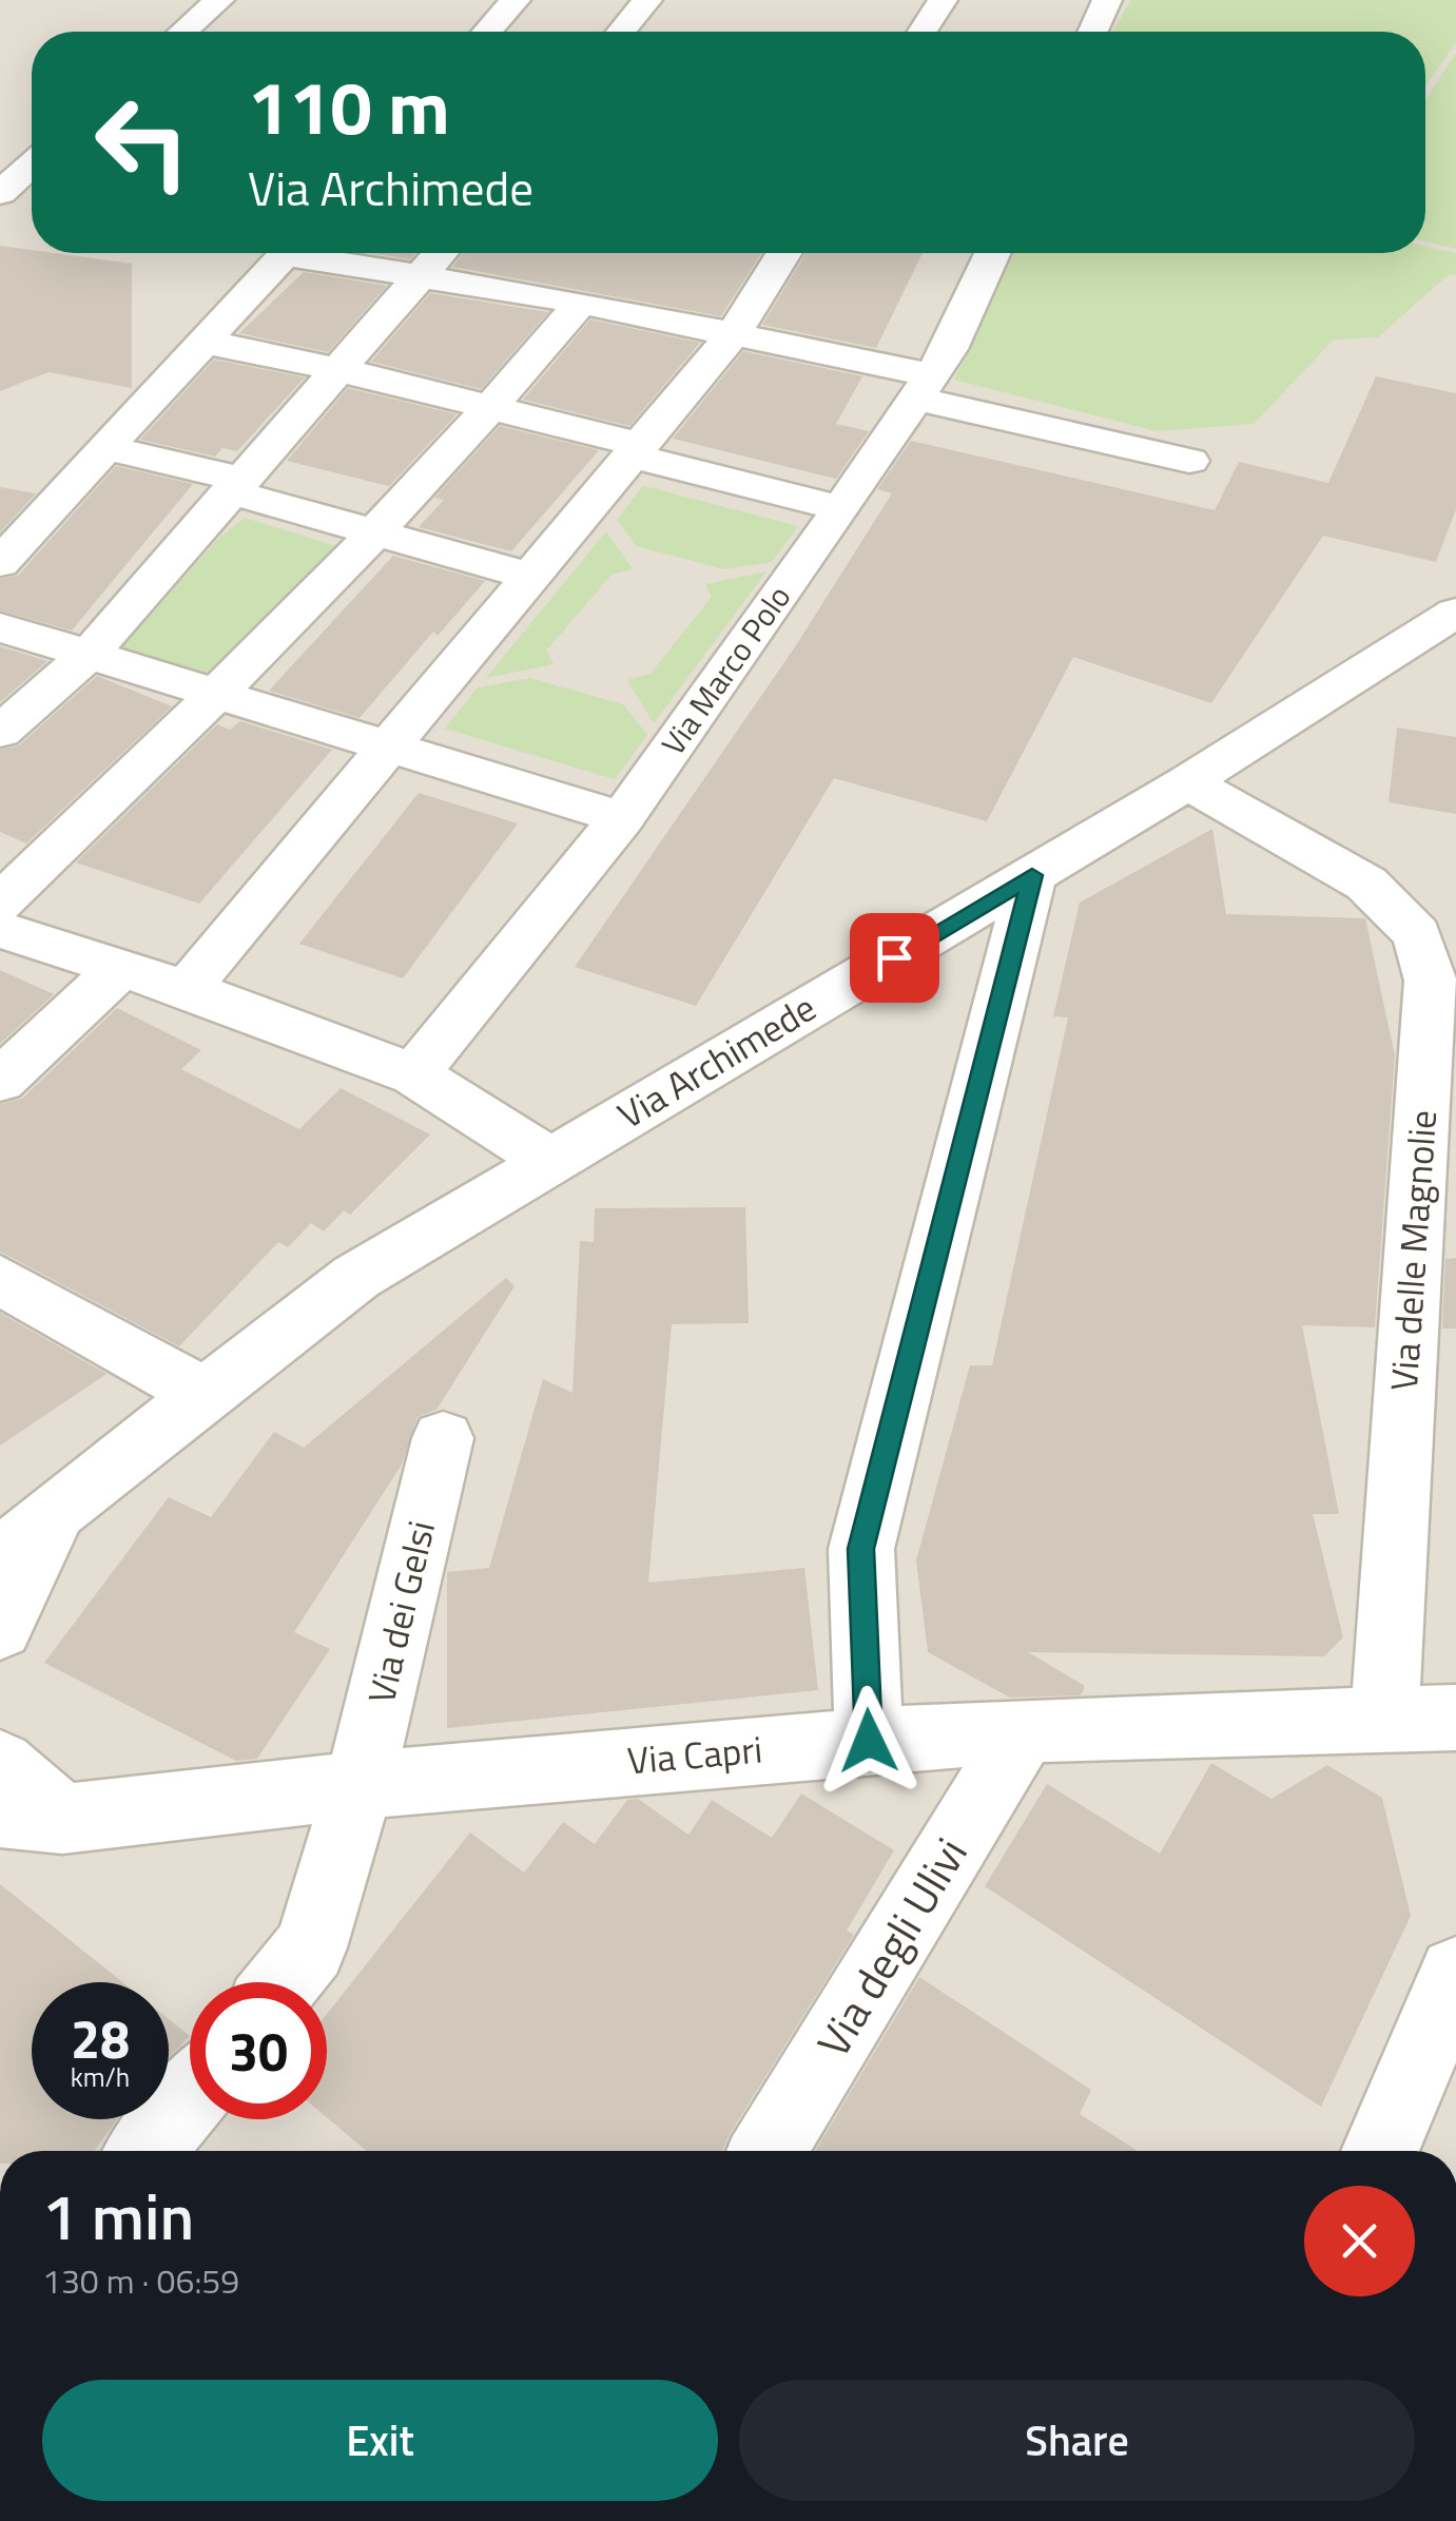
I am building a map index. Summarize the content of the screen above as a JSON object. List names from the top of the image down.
{
  "streets": {
    "street": [
      "Via Marco Polo",
      "Via Archimede",
      "Via delle Magnolie",
      "Via dei Gelsi",
      "Via Capri",
      "Via degli Ulivi"
    ]
  },
  "crossings": [
    ["Via Archimede", "Via delle Magnolie"],
    ["Via delle Magnolie", "Via Capri"],
    ["Via dei Gelsi", "Via Capri"],
    ["Via Capri", "Via degli Ulivi"]
  ],
  "page": {
    "turn": ["110 m", "Via Archimede"],
    "speed": "28 km/h",
    "limit": "30",
    "heading": ["1 min", "130 m · 06:59"],
    "buttons": ["Exit", "Share"]
  }
}
